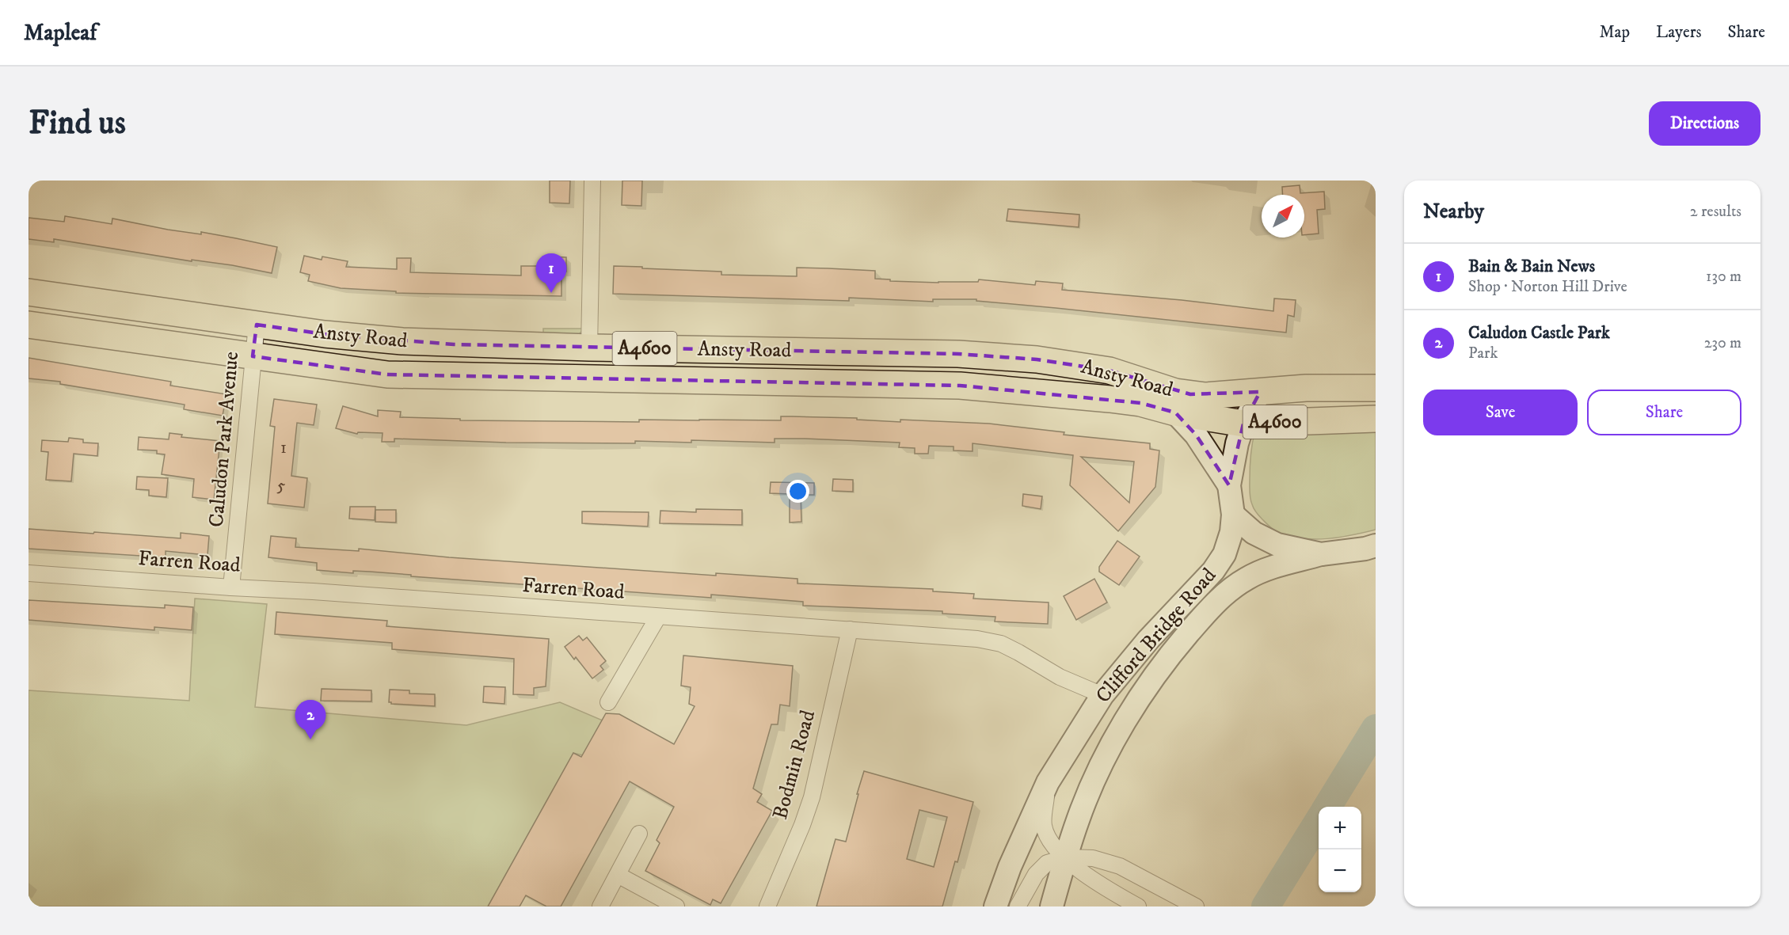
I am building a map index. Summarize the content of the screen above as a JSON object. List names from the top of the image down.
{
  "streets": {
    "highway": ["Ansty Road", "A4600"],
    "main road": ["Clifford Bridge Road"],
    "street": ["Caludon Park Avenue", "Farren Road", "Bodmin Road"]
  },
  "crossings": [
    ["Ansty Road", "A4600"],
    ["Ansty Road", "Caludon Park Avenue"],
    ["Caludon Park Avenue", "Farren Road"],
    ["Farren Road", "Clifford Bridge Road"],
    ["Farren Road", "Bodmin Road"]
  ],
  "house_numbers": ["1", "5"],
  "north": "top right",
  "page": {
    "header": "Mapleaf",
    "nav": ["Map", "Layers", "Share"],
    "buttons": [
      "Directions",
      ["Save", "Share"]
    ],
    "title": "Find us",
    "heading": ["Nearby", "2 results"],
    "list": [
      {
        "mark": "1",
        "name": "Bain & Bain News",
        "note": "Shop · Norton Hill Drive",
        "value": "130 m"
      },
      {
        "mark": "2",
        "name": "Caludon Castle Park",
        "note": "Park",
        "value": "230 m"
      }
    ],
    "pins": ["1", "2"],
    "map_buttons": ["+", "−"]
  }
}
